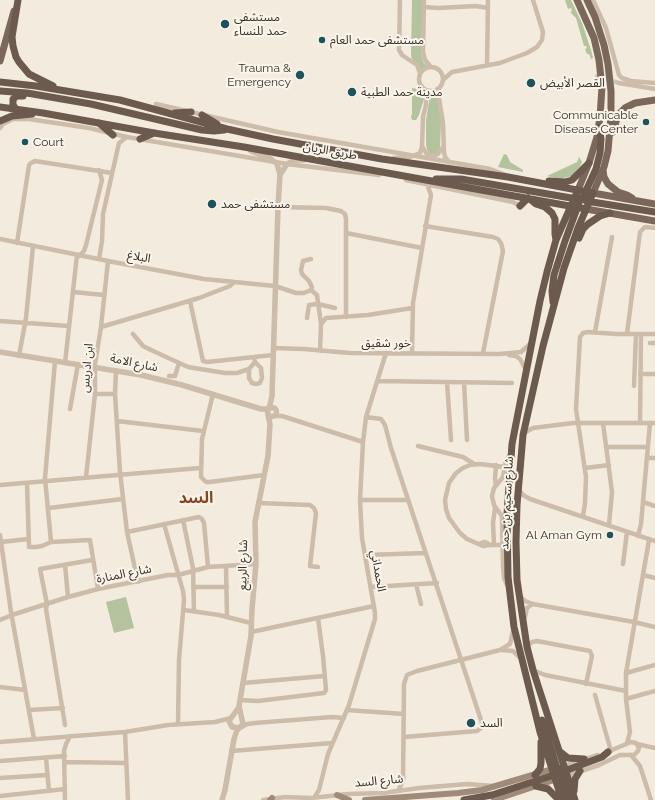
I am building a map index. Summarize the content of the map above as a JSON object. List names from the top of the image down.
{
  "streets": {
    "highway": ["طريق الريان", "شارع سحيم بن حمد"],
    "main road": ["شارع السد"],
    "street": [
      "البلاغ",
      "خور شقيق",
      "شارع الامة",
      "ابن ادريس",
      "شارع الربيع",
      "الحمداني",
      "شارع المنارة"
    ]
  },
  "crossings": [
    ["طريق الريان", "شارع سحيم بن حمد"],
    ["طريق الريان", "شارع الربيع"],
    ["البلاغ", "ابن ادريس"],
    ["البلاغ", "شارع الربيع"],
    ["خور شقيق", "شارع سحيم بن حمد"],
    ["خور شقيق", "شارع الربيع"],
    ["خور شقيق", "الحمداني"],
    ["شارع الامة", "ابن ادريس"],
    ["شارع الامة", "شارع الربيع"],
    ["شارع سحيم بن حمد", "شارع السد"],
    ["شارع الربيع", "شارع المنارة"],
    ["الحمداني", "شارع السد"]
  ],
  "districts": ["السد"],
  "places": [
    "مستشفى حمد للنساء",
    "مستشفى حمد العام",
    "Trauma & Emergency",
    "القصر الأبيض",
    "مدينة حمد الطبية",
    "Communicable Disease Center",
    "Court",
    "مستشفى حمد",
    "Al Aman Gym",
    "السد"
  ]
}
